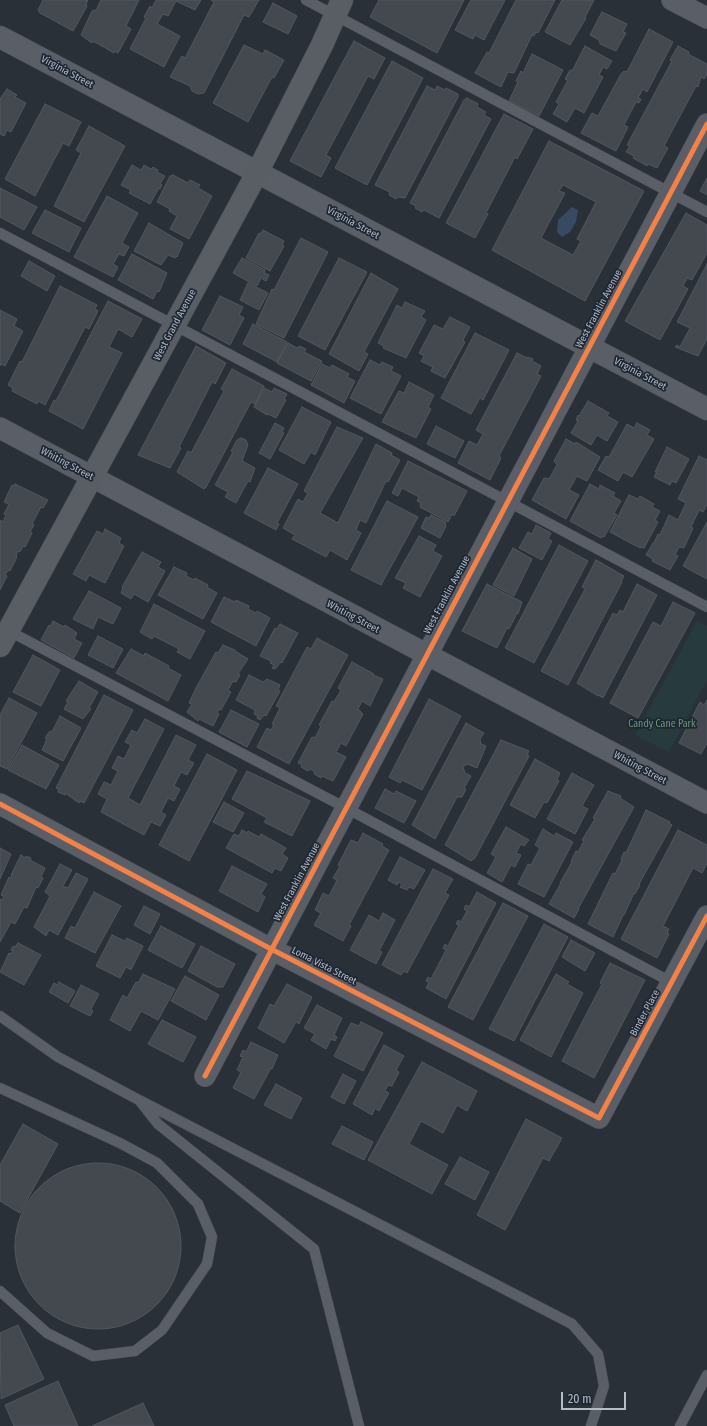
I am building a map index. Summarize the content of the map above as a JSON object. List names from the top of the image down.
{
  "streets": {
    "main road": ["West Grand Avenue"],
    "street": [
      "Virginia Street",
      "West Franklin Avenue",
      "Whiting Street",
      "Loma Vista Street",
      "Binder Place"
    ]
  },
  "crossings": [
    ["Virginia Street", "West Franklin Avenue"],
    ["Virginia Street", "West Grand Avenue"],
    ["West Franklin Avenue", "Whiting Street"],
    ["West Franklin Avenue", "Loma Vista Street"],
    ["West Grand Avenue", "Whiting Street"],
    ["Loma Vista Street", "Binder Place"]
  ],
  "parks": ["Candy Cane Park"],
  "scale_bar": "20 m"
}
